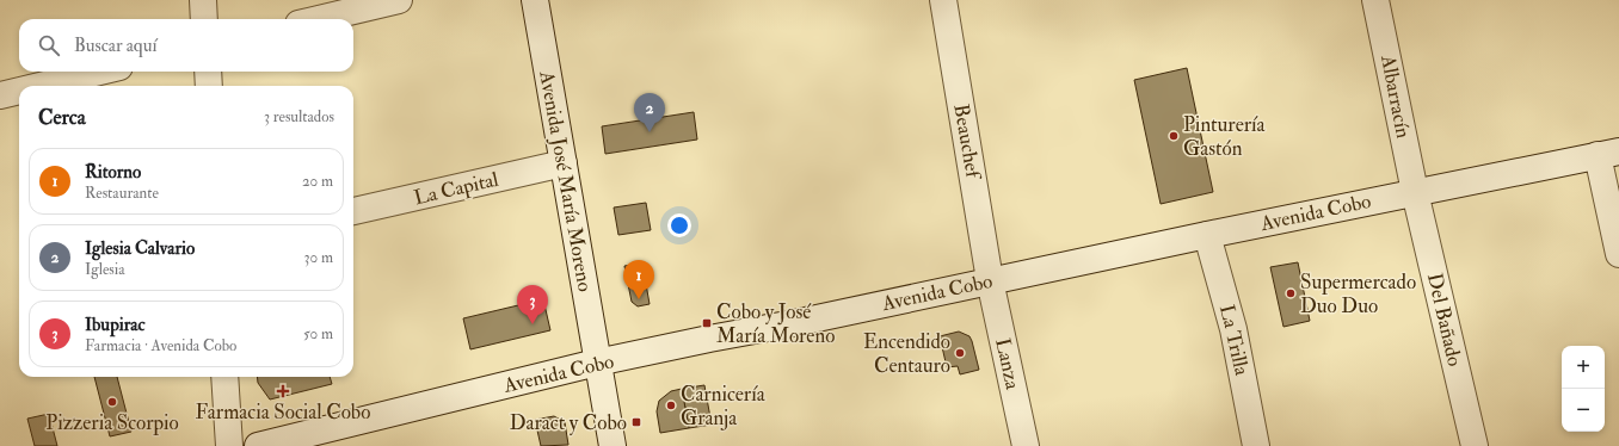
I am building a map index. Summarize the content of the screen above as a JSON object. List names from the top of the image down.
{
  "streets": {
    "main road": [
      "Albarracín",
      "Beauchef",
      "Avenida José María Moreno",
      "La Capital",
      "Avenida Cobo",
      "Del Bañado",
      "La Trilla",
      "Lanza"
    ]
  },
  "crossings": [
    ["Albarracín", "Avenida Cobo"],
    ["Albarracín", "Del Bañado"],
    ["Beauchef", "Avenida Cobo"],
    ["Beauchef", "Lanza"],
    ["Avenida José María Moreno", "La Capital"],
    ["Avenida José María Moreno", "Avenida Cobo"],
    ["Avenida Cobo", "Del Bañado"],
    ["Avenida Cobo", "La Trilla"],
    ["Avenida Cobo", "Lanza"]
  ],
  "places": {
    "other": [
      "Pinturería Gastón",
      "Supermercado Duo Duo",
      "Encendido Centauro",
      "Pizzeria Scorpio",
      "Carnicería Granja"
    ],
    "transit": ["Cobo y José María Moreno", "Daract y Cobo"],
    "health": ["Farmacia Social Cobo"]
  },
  "page": {
    "search": "Buscar aquí",
    "heading": ["Cerca", "3 resultados"],
    "pins": ["2", "1", "3"],
    "list": [
      {
        "mark": "1",
        "name": "Ritorno",
        "note": "Restaurante",
        "value": "20 m"
      },
      {
        "mark": "2",
        "name": "Iglesia Calvario",
        "note": "Iglesia",
        "value": "30 m"
      },
      {
        "mark": "3",
        "name": "Ibupirac",
        "note": "Farmacia · Avenida Cobo",
        "value": "50 m"
      }
    ],
    "map_buttons": ["+", "−"]
  }
}
